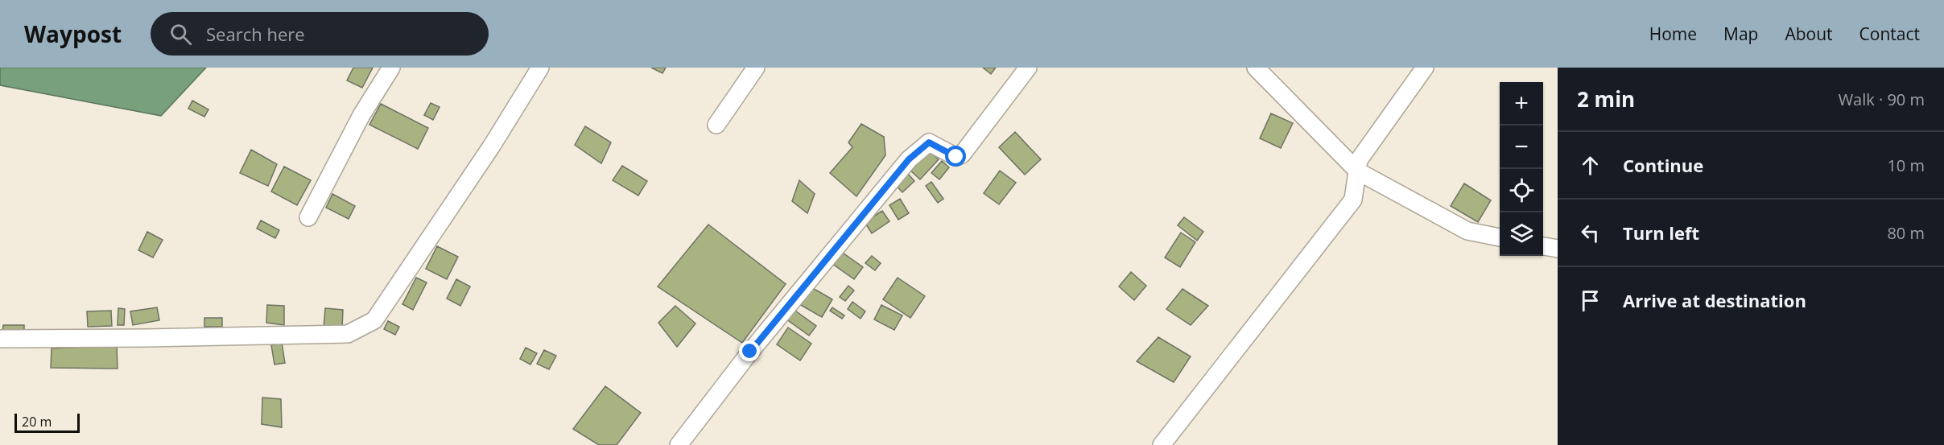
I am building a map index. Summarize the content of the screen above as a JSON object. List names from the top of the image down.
{
  "scale_bar": "20 m",
  "page": {
    "header": "Waypost",
    "search": "Search here",
    "nav": [
      "Home",
      "Map",
      "About",
      "Contact"
    ],
    "heading": ["2 min", "Walk · 90 m"],
    "map_buttons": ["+", "−"],
    "list": [
      ["Continue", "10 m"],
      ["Turn left", "80 m"],
      "Arrive at destination"
    ],
    "scale": "20 m"
  }
}
